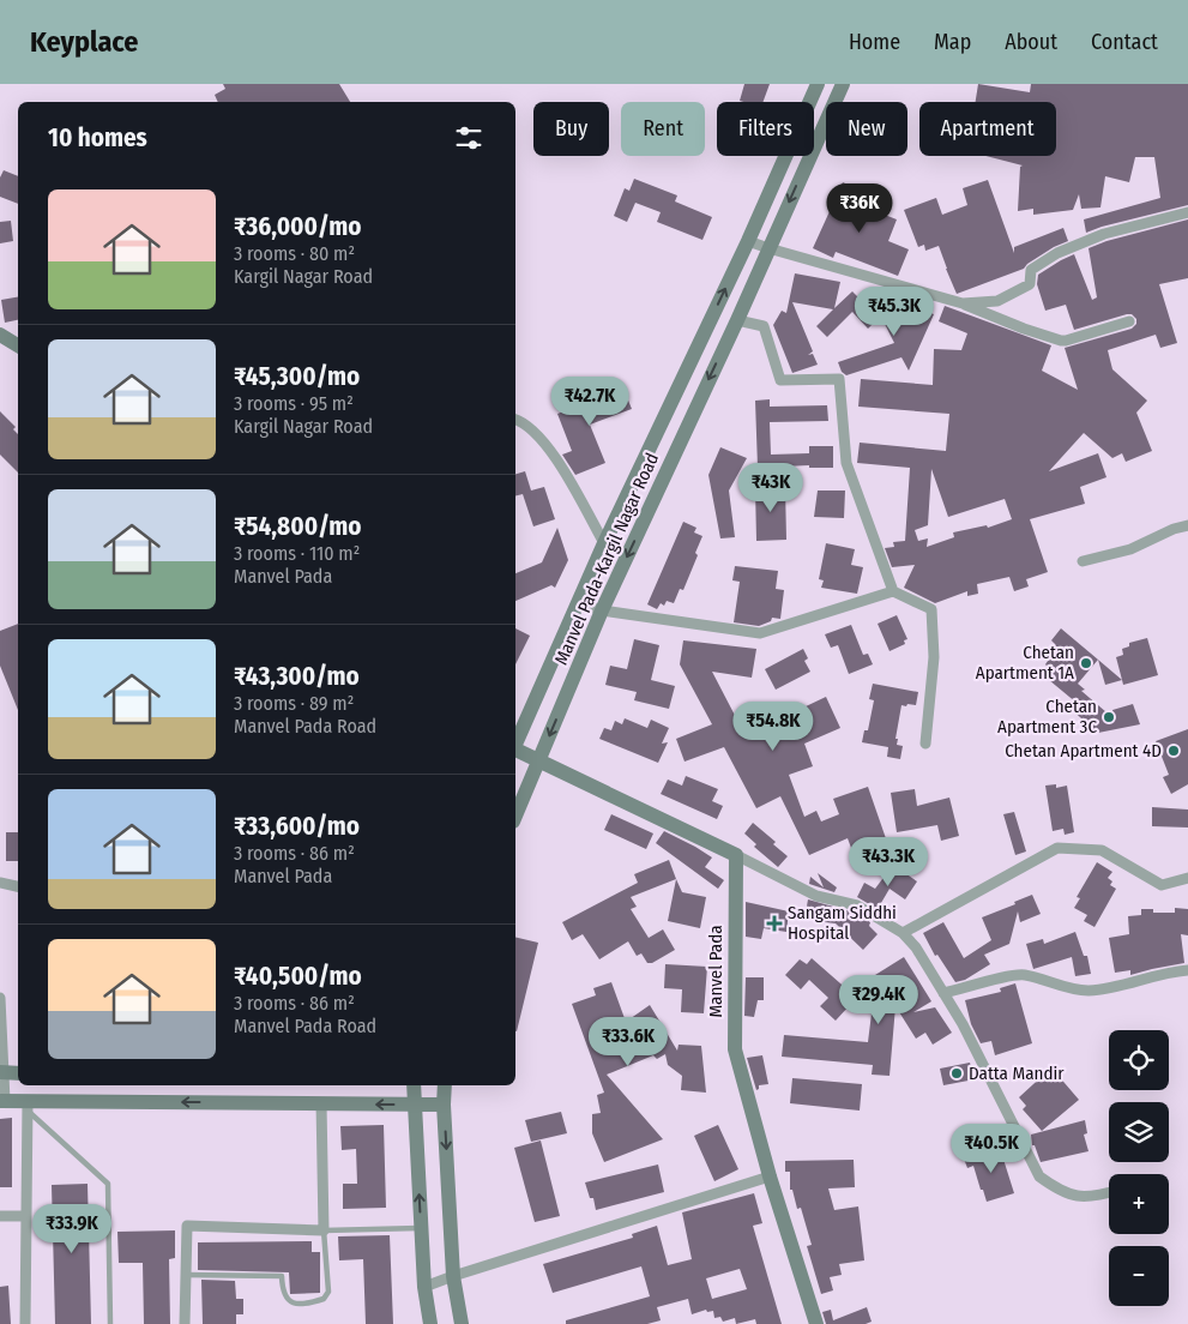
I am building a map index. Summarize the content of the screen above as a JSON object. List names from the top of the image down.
{
  "streets": {
    "street": ["Manvel Pada-Kargil Nagar Road", "Manvel Pada"]
  },
  "places": {
    "other": [
      "Chetan Apartment 1A",
      "Chetan Apartment 3C",
      "Chetan Apartment 4D",
      "Datta Mandir"
    ],
    "health": ["Sangam Siddhi Hospital"]
  },
  "page": {
    "header": "Keyplace",
    "nav": [
      "Home",
      "Map",
      "About",
      "Contact"
    ],
    "chip": [
      "Buy",
      "Rent",
      "Filters",
      "New",
      "Apartment"
    ],
    "heading": "10 homes",
    "list": [
      {
        "name": "₹36,000/mo",
        "note": "3 rooms · 80 m² · Kargil Nagar Road"
      },
      {
        "name": "₹45,300/mo",
        "note": "3 rooms · 95 m² · Kargil Nagar Road"
      },
      {
        "name": "₹54,800/mo",
        "note": "3 rooms · 110 m² · Manvel Pada"
      },
      {
        "name": "₹43,300/mo",
        "note": "3 rooms · 89 m² · Manvel Pada Road"
      },
      {
        "name": "₹33,600/mo",
        "note": "3 rooms · 86 m² · Manvel Pada"
      },
      {
        "name": "₹40,500/mo",
        "note": "3 rooms · 86 m² · Manvel Pada Road"
      }
    ],
    "price": [
      "₹36K",
      "₹45.3K",
      "₹42.7K",
      "₹43K",
      "₹54.8K",
      "₹43.3K",
      "₹29.4K",
      "₹33.6K",
      "₹40.5K",
      "₹33.9K"
    ],
    "map_buttons": ["+", "−"]
  }
}
